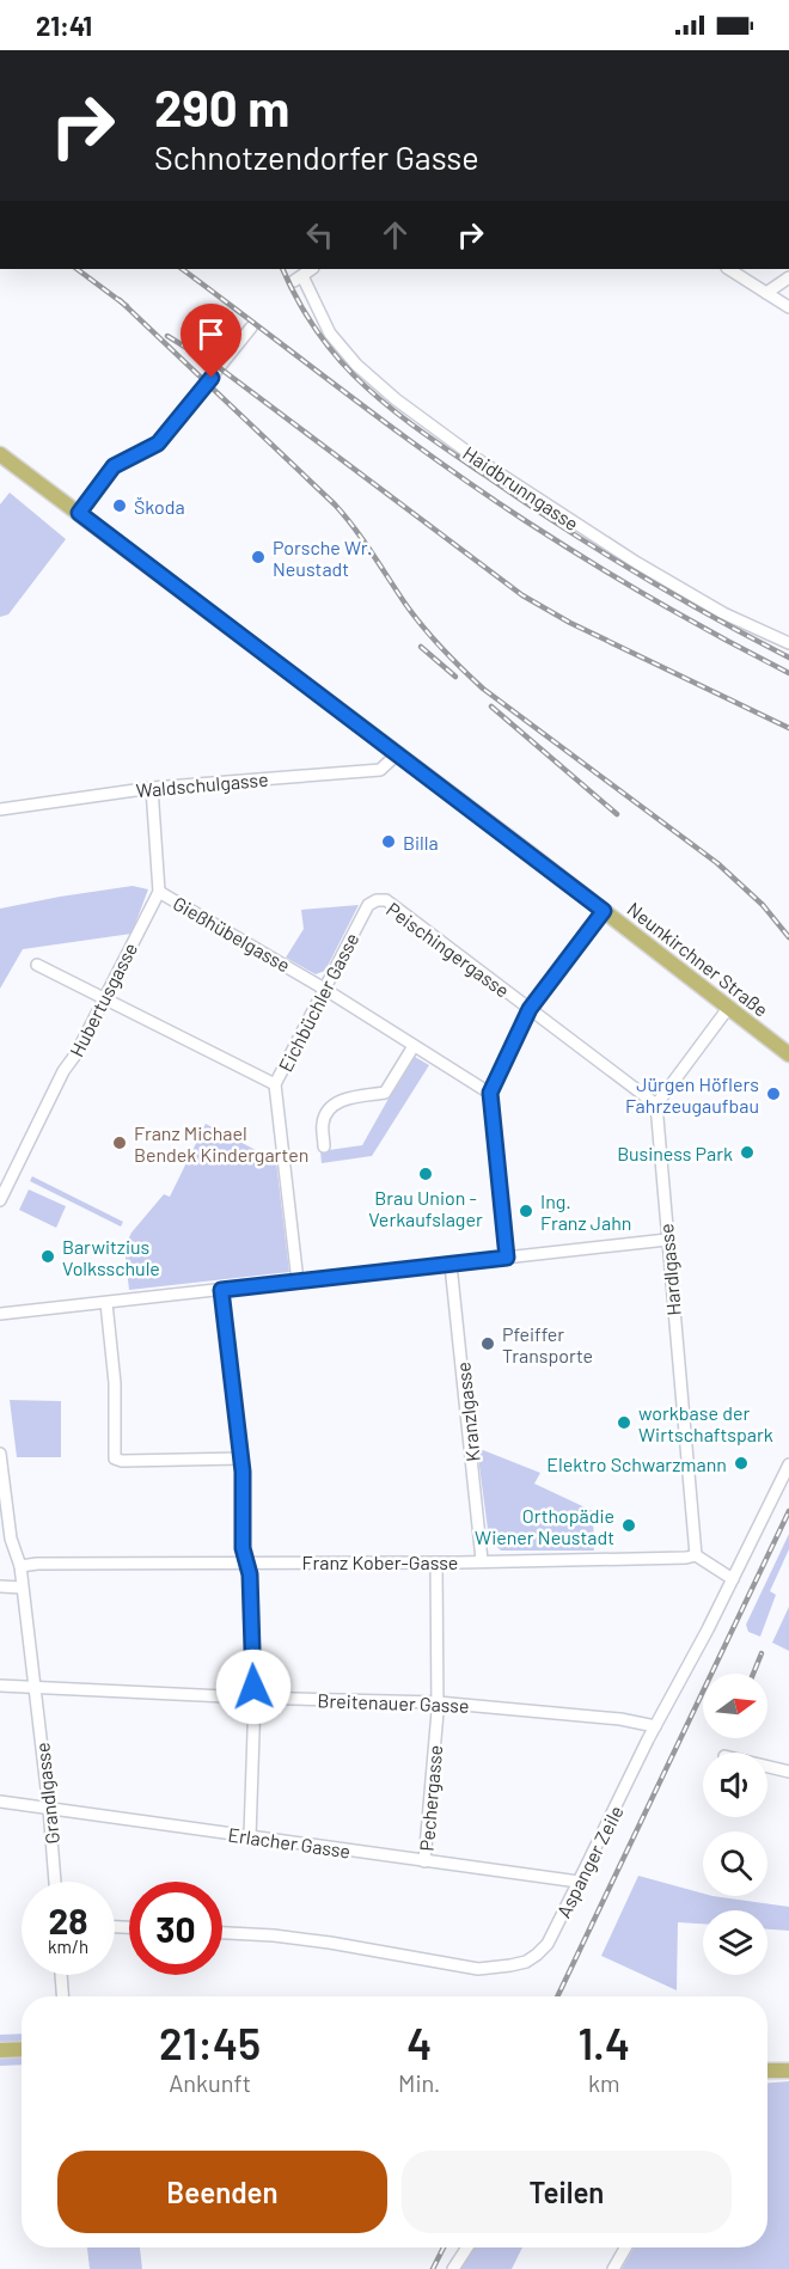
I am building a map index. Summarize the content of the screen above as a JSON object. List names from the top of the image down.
{
  "streets": {
    "main road": ["Neunkirchner Straße"],
    "street": [
      "Haidbrunngasse",
      "Waldschulgasse",
      "Gießhübelgasse",
      "Peischingergasse",
      "Hubertusgasse",
      "Eichbüchler Gasse",
      "Hardlgasse",
      "Kranzlgasse",
      "Franz Kober-Gasse",
      "Breitenauer Gasse",
      "Grandlgasse",
      "Pechergasse",
      "Erlacher Gasse",
      "Aspanger Zeile"
    ]
  },
  "crossings": [
    ["Waldschulgasse", "Neunkirchner Straße"],
    ["Gießhübelgasse", "Hubertusgasse"],
    ["Gießhübelgasse", "Eichbüchler Gasse"],
    ["Peischingergasse", "Eichbüchler Gasse"],
    ["Peischingergasse", "Hardlgasse"],
    ["Hardlgasse", "Franz Kober-Gasse"],
    ["Kranzlgasse", "Franz Kober-Gasse"],
    ["Franz Kober-Gasse", "Pechergasse"],
    ["Breitenauer Gasse", "Grandlgasse"],
    ["Breitenauer Gasse", "Pechergasse"],
    ["Breitenauer Gasse", "Aspanger Zeile"],
    ["Grandlgasse", "Erlacher Gasse"],
    ["Pechergasse", "Erlacher Gasse"],
    ["Erlacher Gasse", "Aspanger Zeile"]
  ],
  "places": [
    "Škoda",
    "Porsche Wr. Neustadt",
    "Billa",
    "Jürgen Höflers Fahrzeugaufbau",
    "Franz Michael Bendek Kindergarten",
    "Business Park",
    "Brau Union - Verkaufslager",
    "Ing. Franz Jahn",
    "Barwitzius Volksschule",
    "Pfeiffer Transporte",
    "workbase der Wirtschaftspark",
    "Elektro Schwarzmann",
    "Orthopädie Wiener Neustadt"
  ],
  "north": "right",
  "page": {
    "status": "21:41",
    "turn": ["290 m", "Schnotzendorfer Gasse"],
    "speed": "28 km/h",
    "limit": "30",
    "eta": [
      "21:45",
      "Ankunft",
      "4",
      "Min.",
      "1.4",
      "km"
    ],
    "buttons": ["Beenden", "Teilen"]
  }
}
